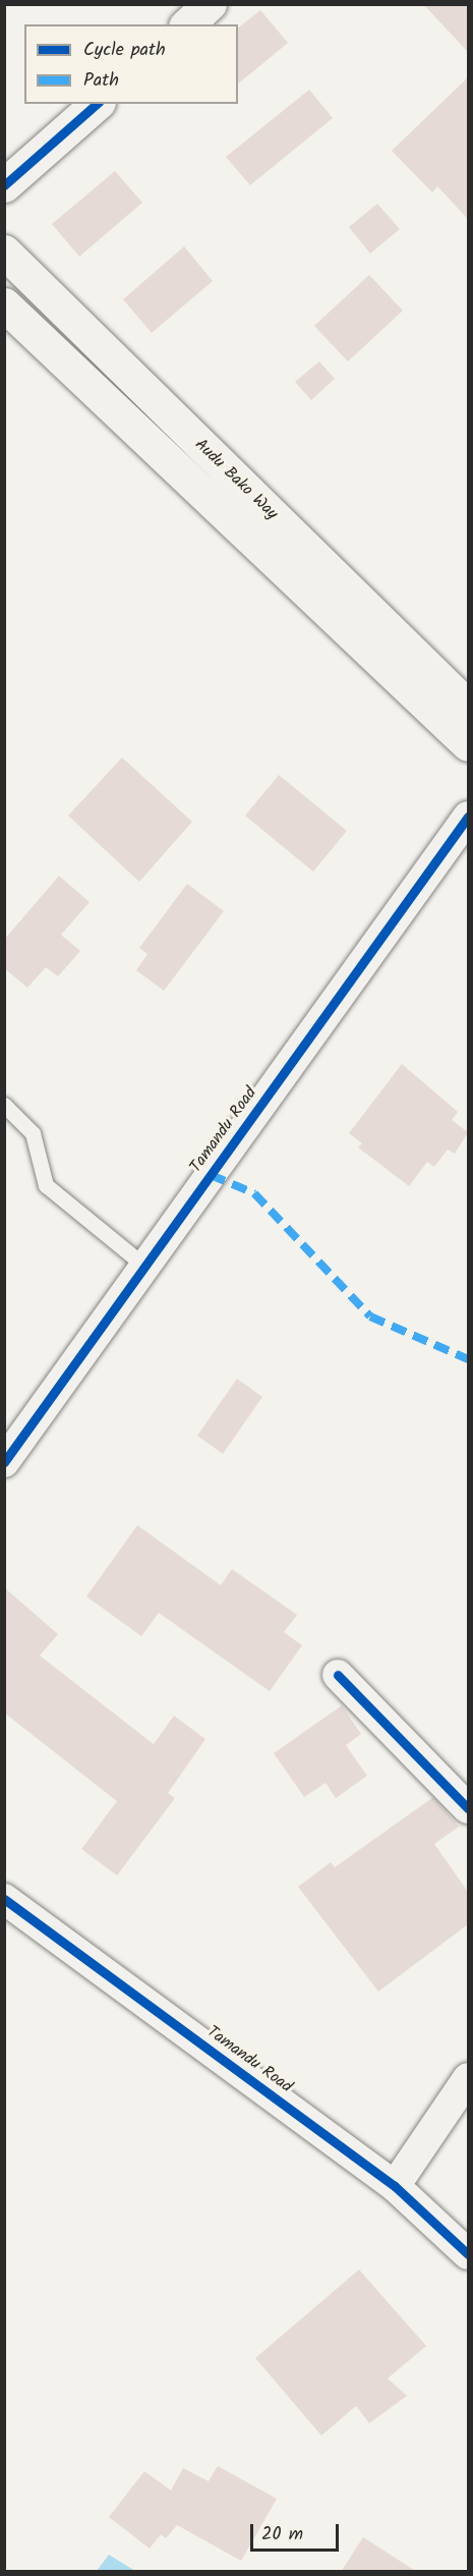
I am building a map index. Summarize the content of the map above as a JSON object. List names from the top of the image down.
{
  "streets": {
    "main road": ["Audu Bako Way"],
    "street": ["Tamandu Road"]
  },
  "legend": ["Cycle path", "Path"],
  "scale_bar": "20 m"
}
